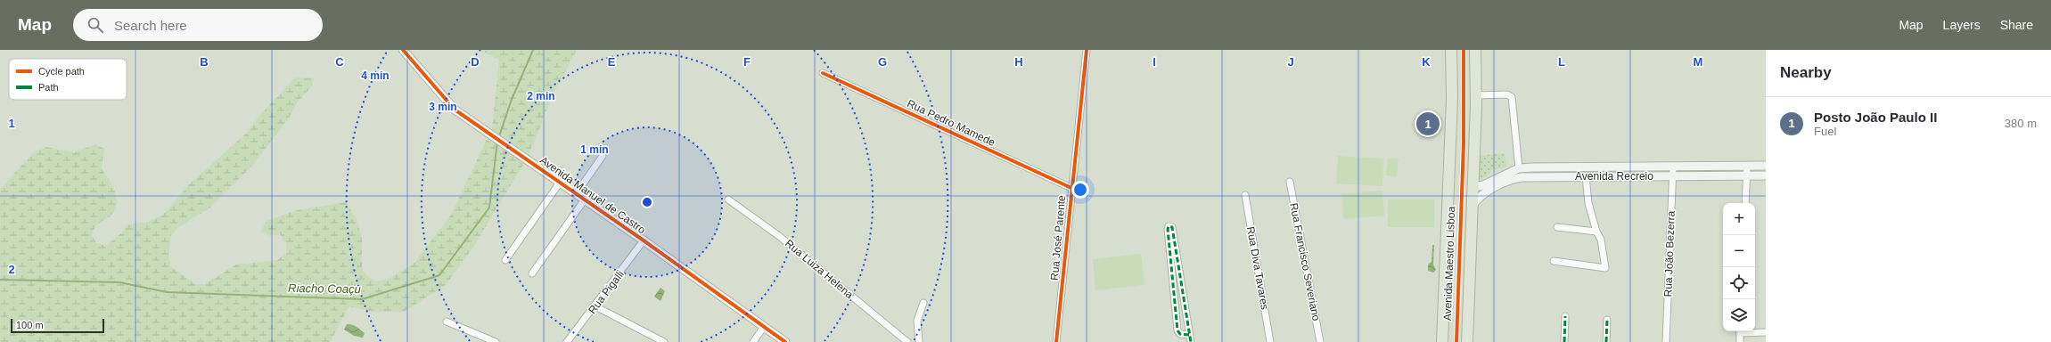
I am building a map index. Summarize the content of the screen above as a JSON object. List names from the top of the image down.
{
  "streets": {
    "highway": ["Avenida Maestro Lisboa"],
    "main road": ["Avenida Recreio", "Avenida Manuel de Castro"],
    "street": [
      "Rua Pedro Mamede",
      "Rua José Parente",
      "Rua João Bezerra",
      "Rua Francisco Severiano",
      "Rua Diva Tavares",
      "Rua Luiza Helena",
      "Rua Pigalli"
    ]
  },
  "crossings": [
    ["Rua Pedro Mamede", "Rua José Parente"],
    ["Avenida Recreio", "Rua João Bezerra"],
    ["Avenida Recreio", "Avenida Maestro Lisboa"],
    ["Avenida Manuel de Castro", "Rua Pigalli"]
  ],
  "water": ["Riacho Coaçu"],
  "legend": ["Cycle path", "Path"],
  "scale_bar": "100 m",
  "page": {
    "header": "Map",
    "search": "Search here",
    "nav": ["Map", "Layers", "Share"],
    "heading": "Nearby",
    "list": [
      {
        "mark": "1",
        "name": "Posto João Paulo II",
        "note": "Fuel",
        "value": "380 m"
      }
    ],
    "pins": "1",
    "map_buttons": ["+", "−"],
    "scale": "100 m"
  },
  "grid": {
    "columns": [
      "B",
      "C",
      "D",
      "E",
      "F",
      "G",
      "H",
      "I",
      "J",
      "K",
      "L",
      "M"
    ],
    "rows": ["1", "2"]
  },
  "rings": [
    "4 min",
    "2 min",
    "3 min",
    "1 min"
  ]
}
